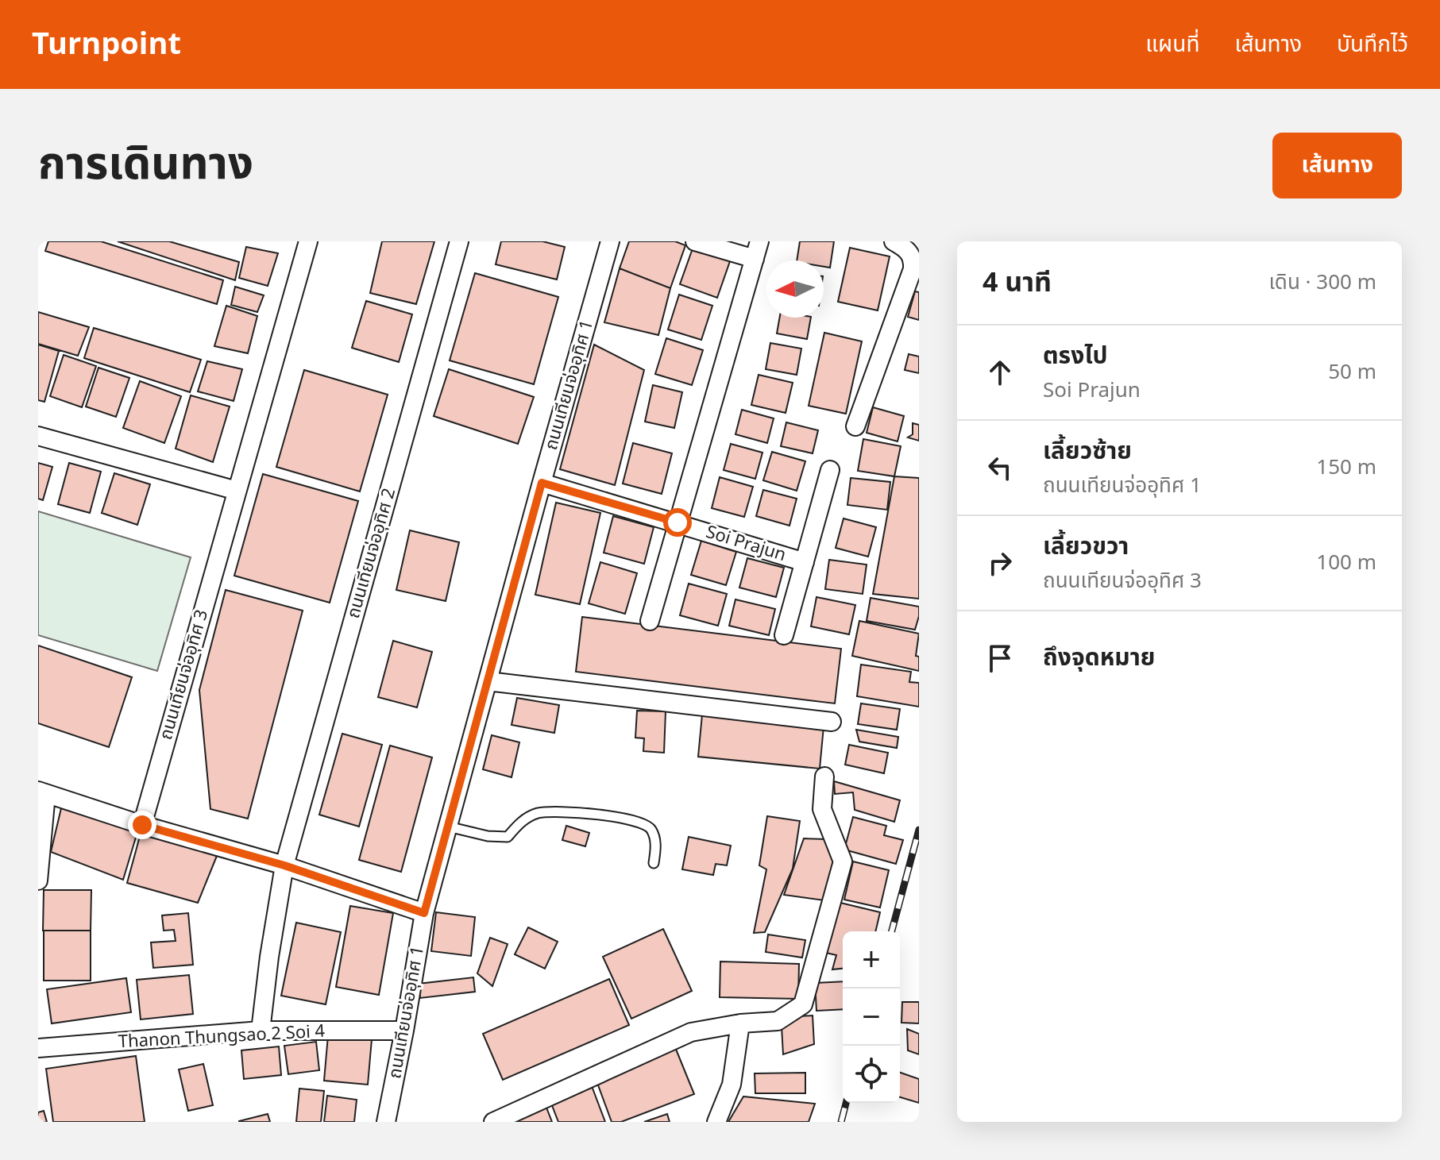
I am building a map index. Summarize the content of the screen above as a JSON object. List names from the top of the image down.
{
  "streets": {
    "street": [
      "ถนนเทียนจ่ออุทิศ 1",
      "Soi Prajun",
      "ถนนเทียนจ่ออุทิศ 2",
      "ถนนเทียนจ่ออุทิศ 3",
      "Thanon Thungsao 2 Soi 4"
    ]
  },
  "crossings": [
    ["ถนนเทียนจ่ออุทิศ 1", "Soi Prajun"],
    ["ถนนเทียนจ่ออุทิศ 1", "Thanon Thungsao 2 Soi 4"],
    ["ถนนเทียนจ่ออุทิศ 2", "Thanon Thungsao 2 Soi 4"]
  ],
  "north": "left",
  "page": {
    "header": "Turnpoint",
    "nav": ["แผนที่", "เส้นทาง", "บันทึกไว้"],
    "title": "การเดินทาง",
    "buttons": "เส้นทาง",
    "heading": ["4 นาที", "เดิน · 300 m"],
    "list": [
      ["ตรงไป", "Soi Prajun", "50 m"],
      ["เลี้ยวซ้าย", "ถนนเทียนจ่ออุทิศ 1", "150 m"],
      ["เลี้ยวขวา", "ถนนเทียนจ่ออุทิศ 3", "100 m"],
      "ถึงจุดหมาย"
    ],
    "map_buttons": ["+", "−"]
  }
}
